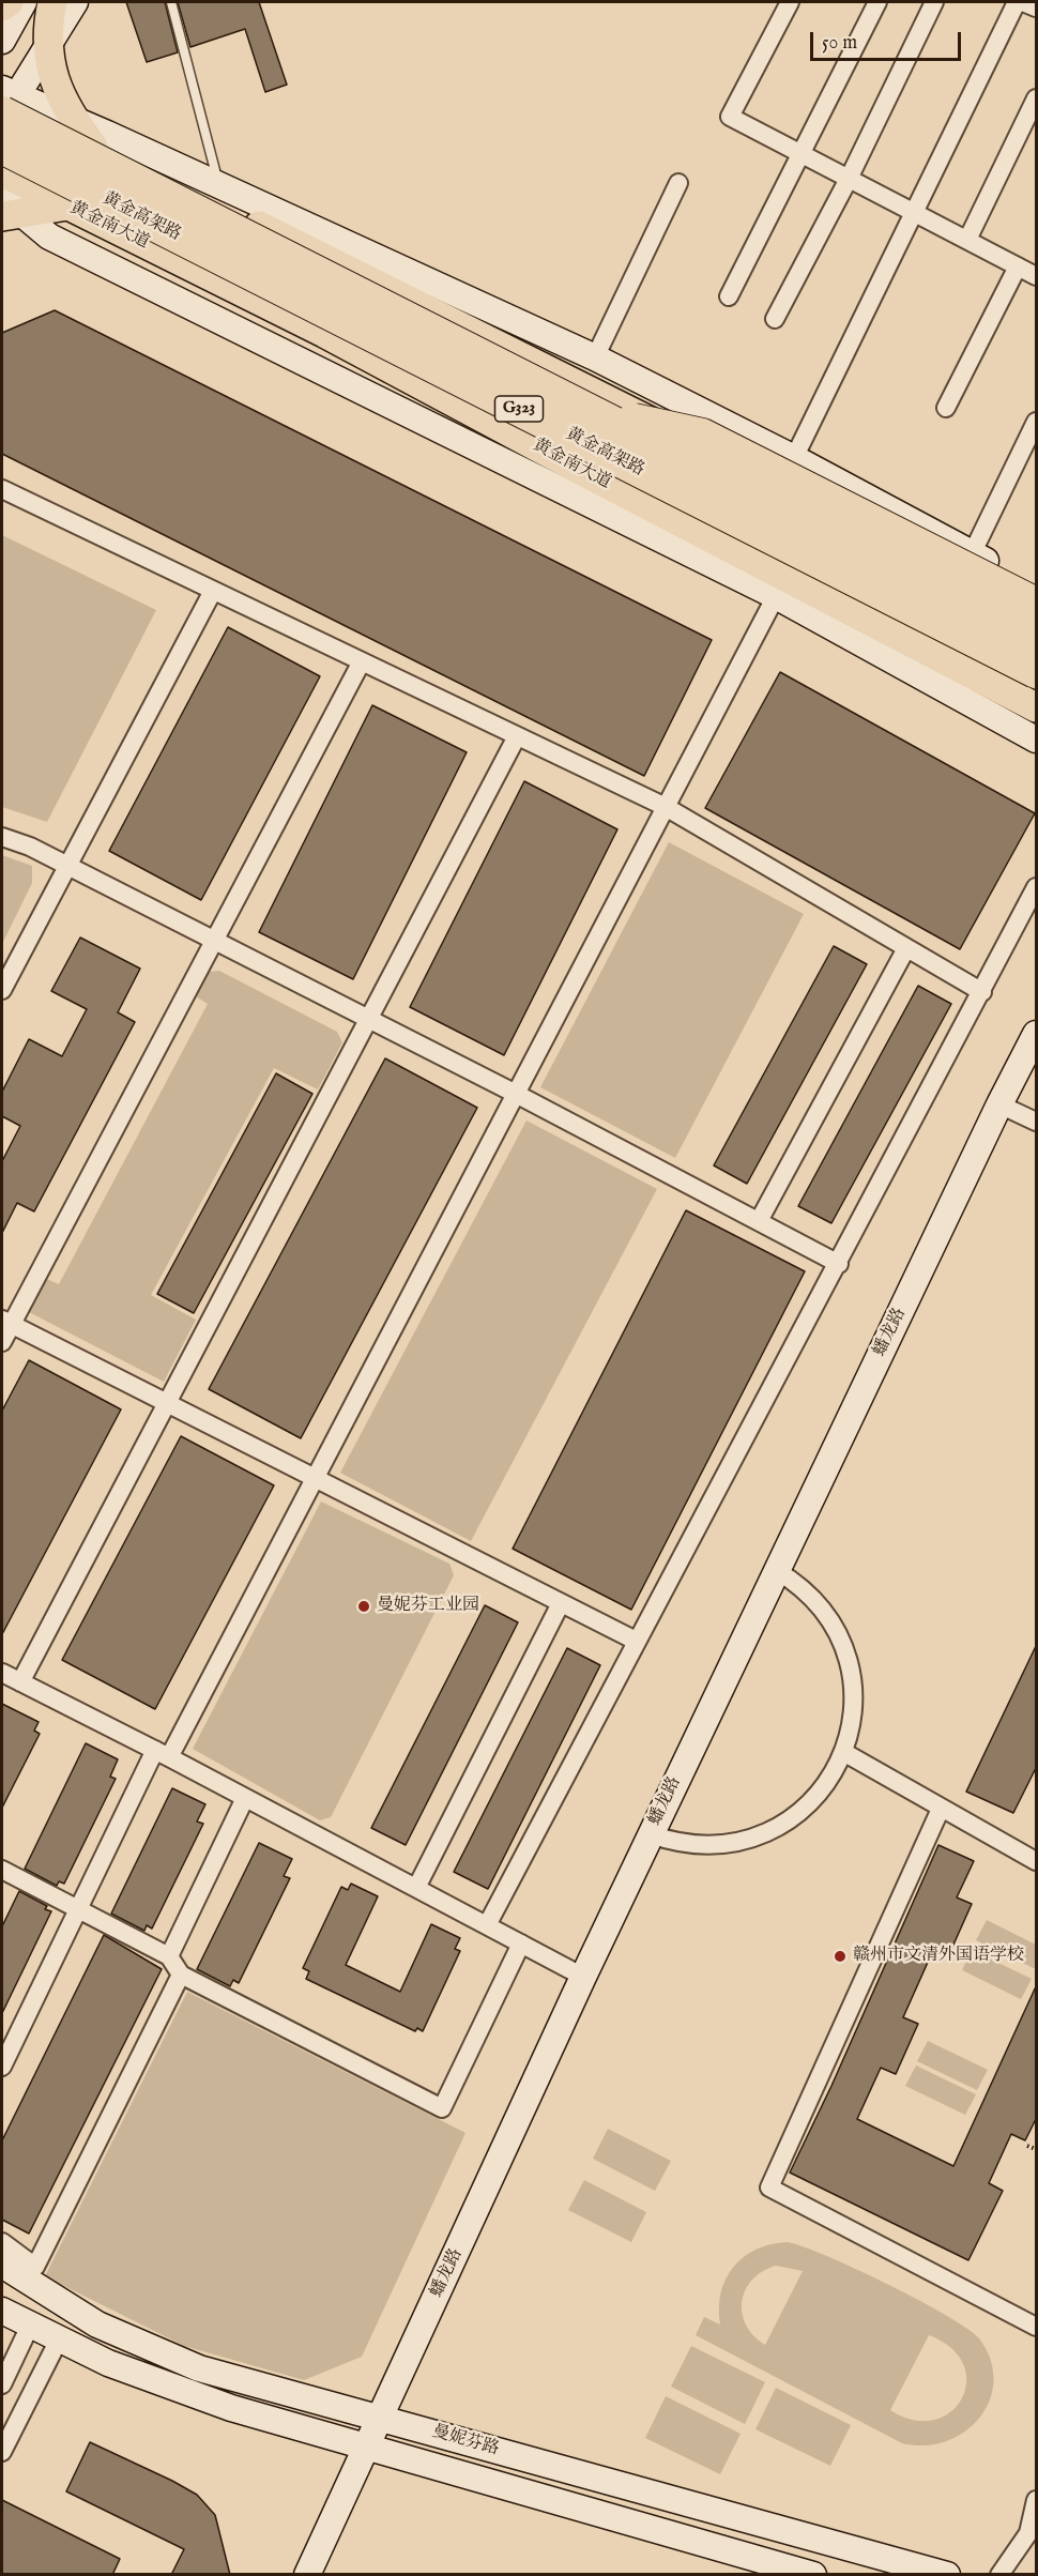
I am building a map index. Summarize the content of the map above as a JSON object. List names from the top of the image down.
{
  "streets": {
    "highway": ["黄金高架路", "G323"],
    "main road": ["黄金南大道"],
    "street": ["蟠龙路", "曼妮芬路"]
  },
  "crossings": [
    ["蟠龙路", "曼妮芬路"]
  ],
  "places": ["曼妮芬工业园", "赣州市文清外国语学校"],
  "scale_bar": "50 m"
}
